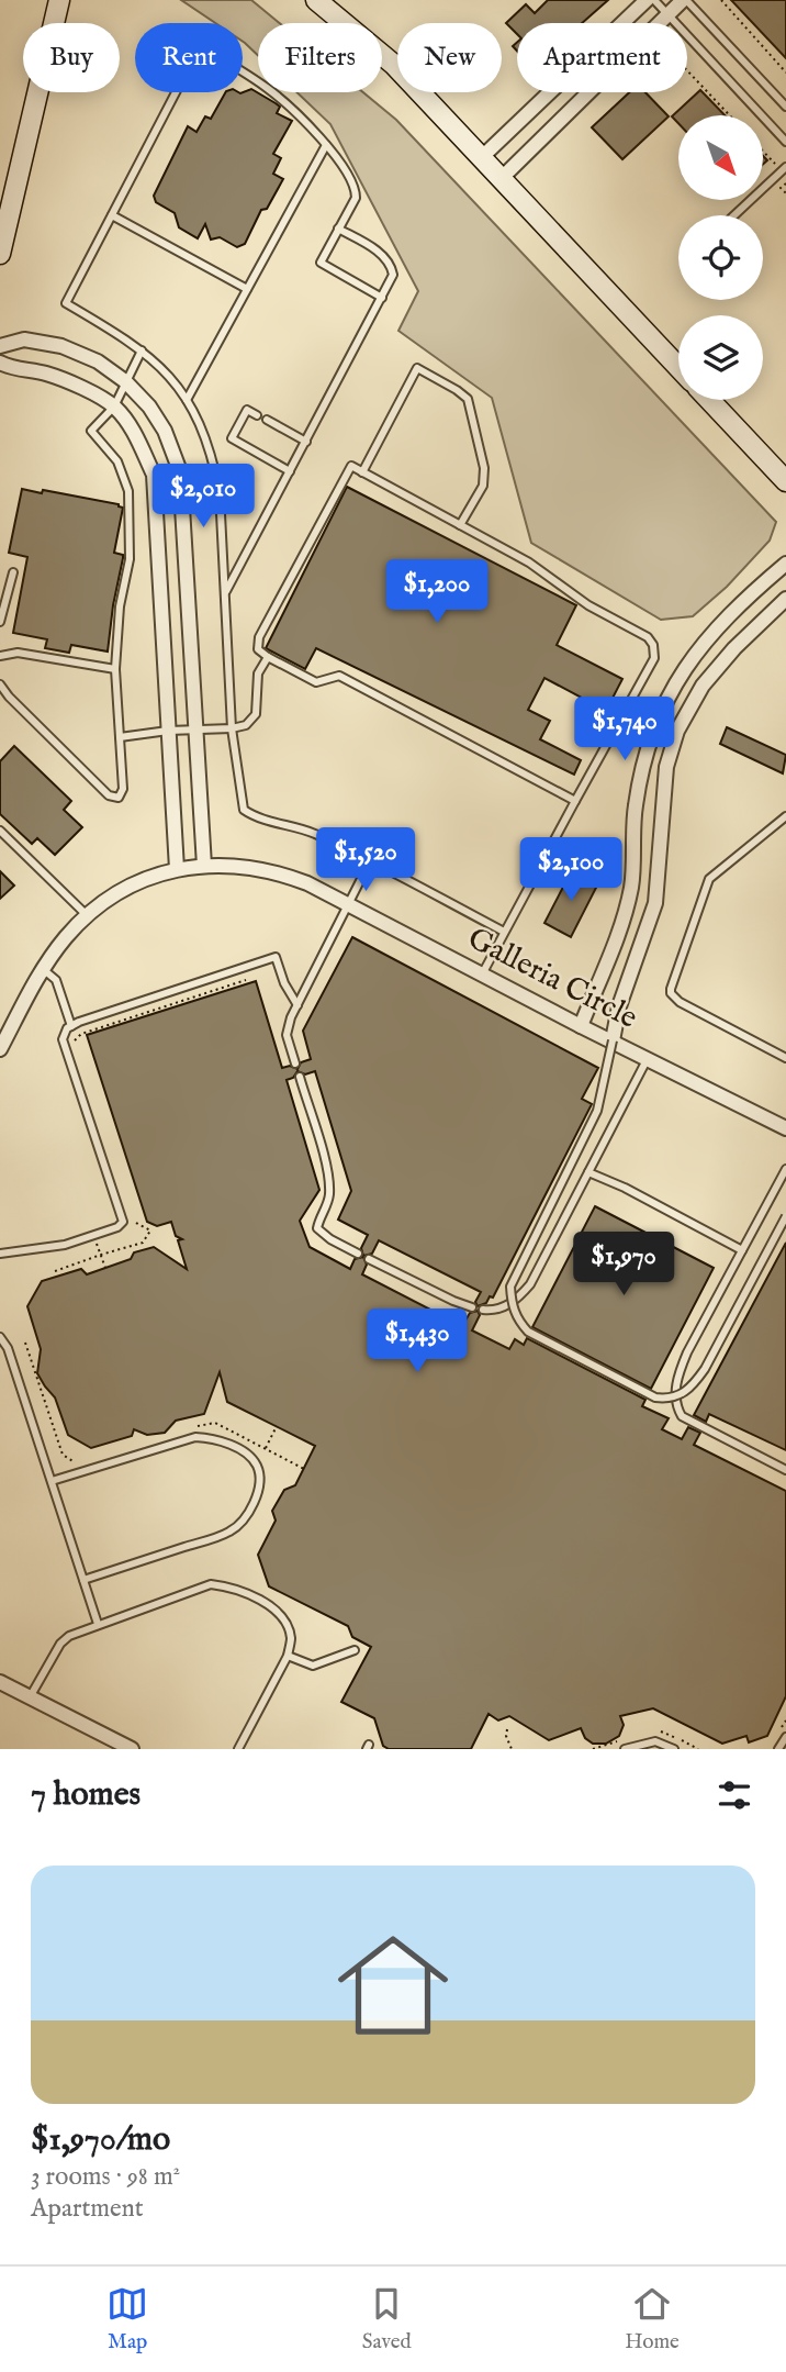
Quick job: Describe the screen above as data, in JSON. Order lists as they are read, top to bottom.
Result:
{
  "streets": {
    "street": ["Galleria Circle"]
  },
  "north": "bottom right",
  "page": {
    "chip": [
      "Buy",
      "Rent",
      "Filters",
      "New",
      "Apartment"
    ],
    "price": [
      "$2,010",
      "$1,200",
      "$1,740",
      "$1,520",
      "$2,100",
      "$1,970",
      "$1,430"
    ],
    "heading": "7 homes",
    "list": [
      {
        "name": "$1,970/mo",
        "note": "3 rooms · 98 m² · Apartment"
      }
    ],
    "tabs": ["Map", "Saved", "Home"]
  }
}
